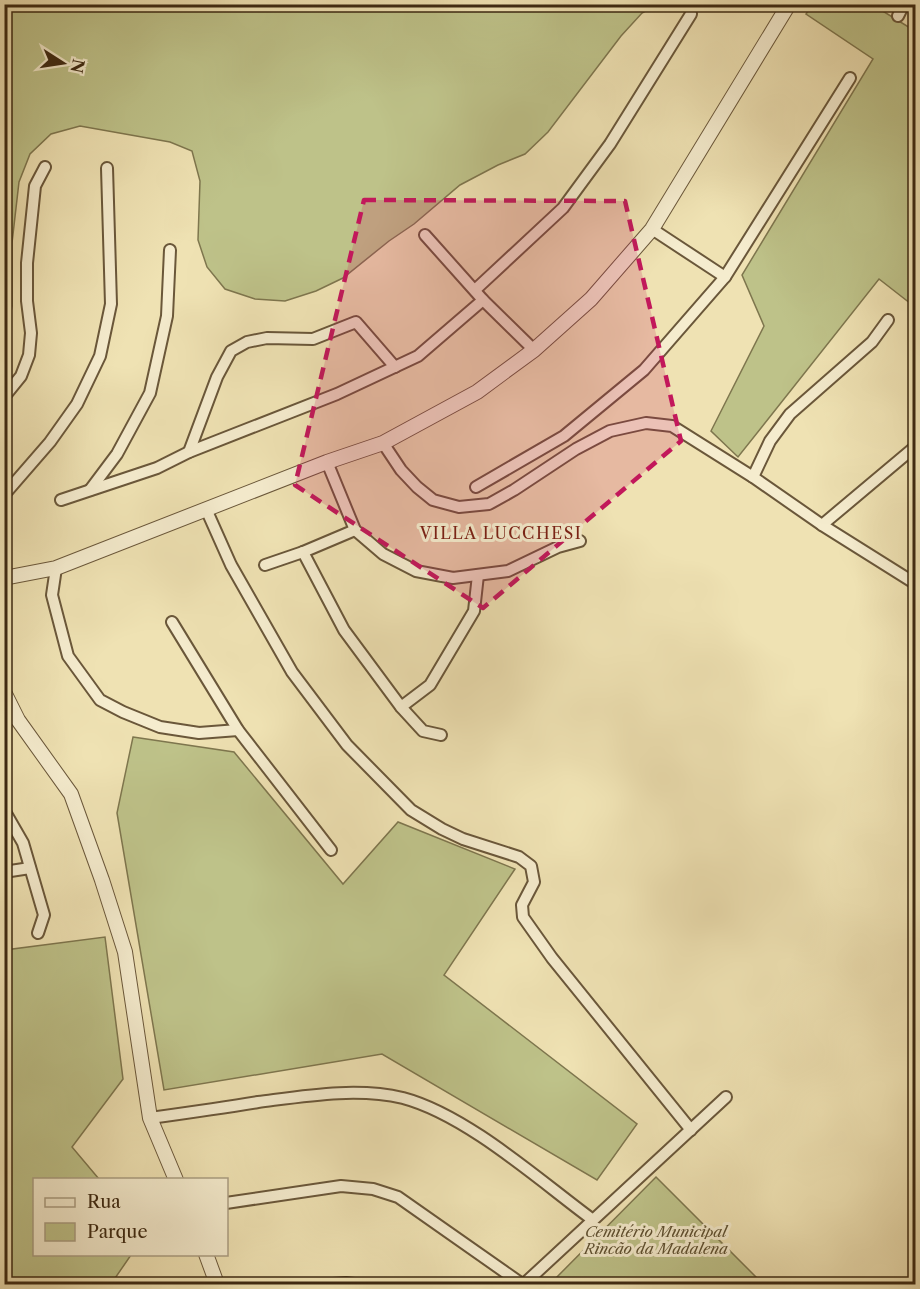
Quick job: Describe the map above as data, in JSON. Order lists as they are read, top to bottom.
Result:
{
  "districts": ["VILLA LUCCHESI"],
  "parks": ["Cemitério Municipal Rincão da Madalena"],
  "legend": ["Rua", "Parque"],
  "north": "right"
}
